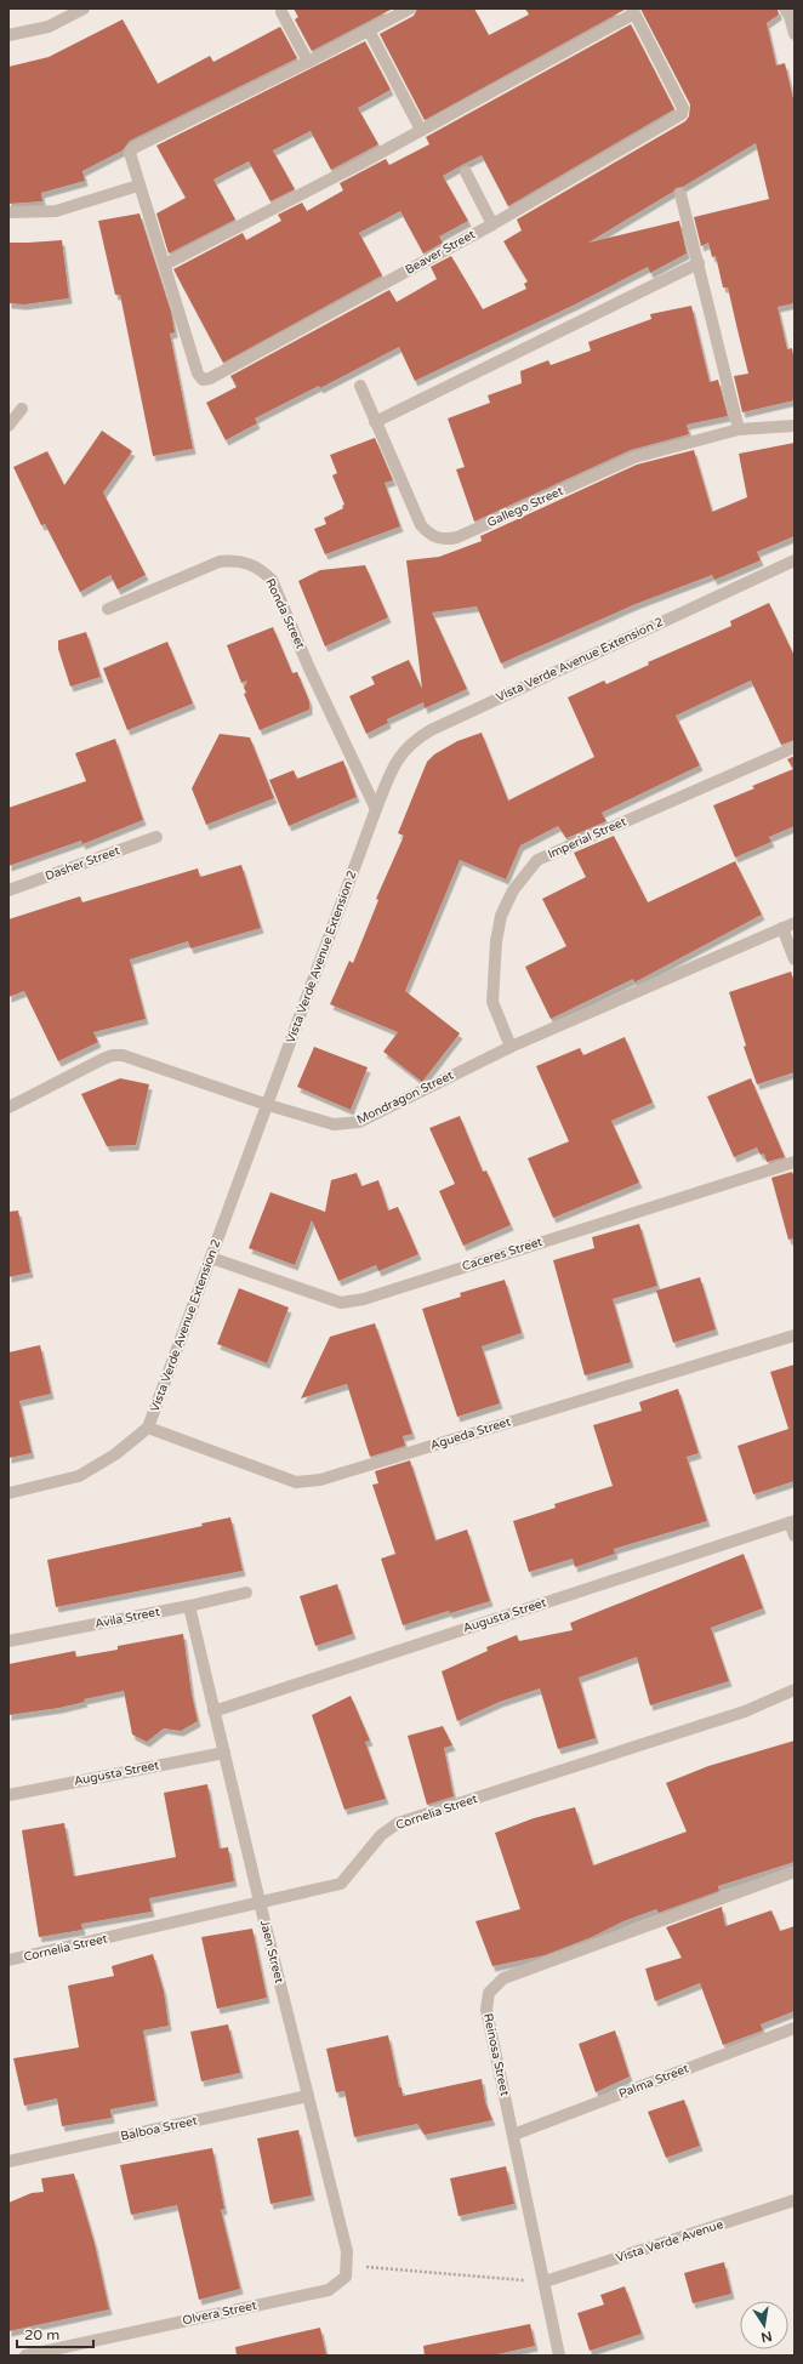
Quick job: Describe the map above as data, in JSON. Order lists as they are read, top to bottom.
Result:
{
  "streets": {
    "street": [
      "Beaver Street",
      "Gallego Street",
      "Ronda Street",
      "Vista Verde Avenue Extension 2",
      "Imperial Street",
      "Dasher Street",
      "Mondragon Street",
      "Caceres Street",
      "Agueda Street",
      "Augusta Street",
      "Avila Street",
      "Cornelia Street",
      "Jaen Street",
      "Reinosa Street",
      "Palma Street",
      "Balboa Street",
      "Vista Verde Avenue",
      "Olvera Street"
    ]
  },
  "crossings": [
    ["Ronda Street", "Vista Verde Avenue Extension 2"],
    ["Vista Verde Avenue Extension 2", "Mondragon Street"],
    ["Vista Verde Avenue Extension 2", "Caceres Street"],
    ["Vista Verde Avenue Extension 2", "Agueda Street"],
    ["Imperial Street", "Mondragon Street"],
    ["Augusta Street", "Jaen Street"],
    ["Avila Street", "Jaen Street"],
    ["Cornelia Street", "Jaen Street"],
    ["Jaen Street", "Balboa Street"],
    ["Jaen Street", "Olvera Street"],
    ["Reinosa Street", "Palma Street"],
    ["Reinosa Street", "Vista Verde Avenue"]
  ],
  "scale_bar": "20 m",
  "north": "bottom"
}
